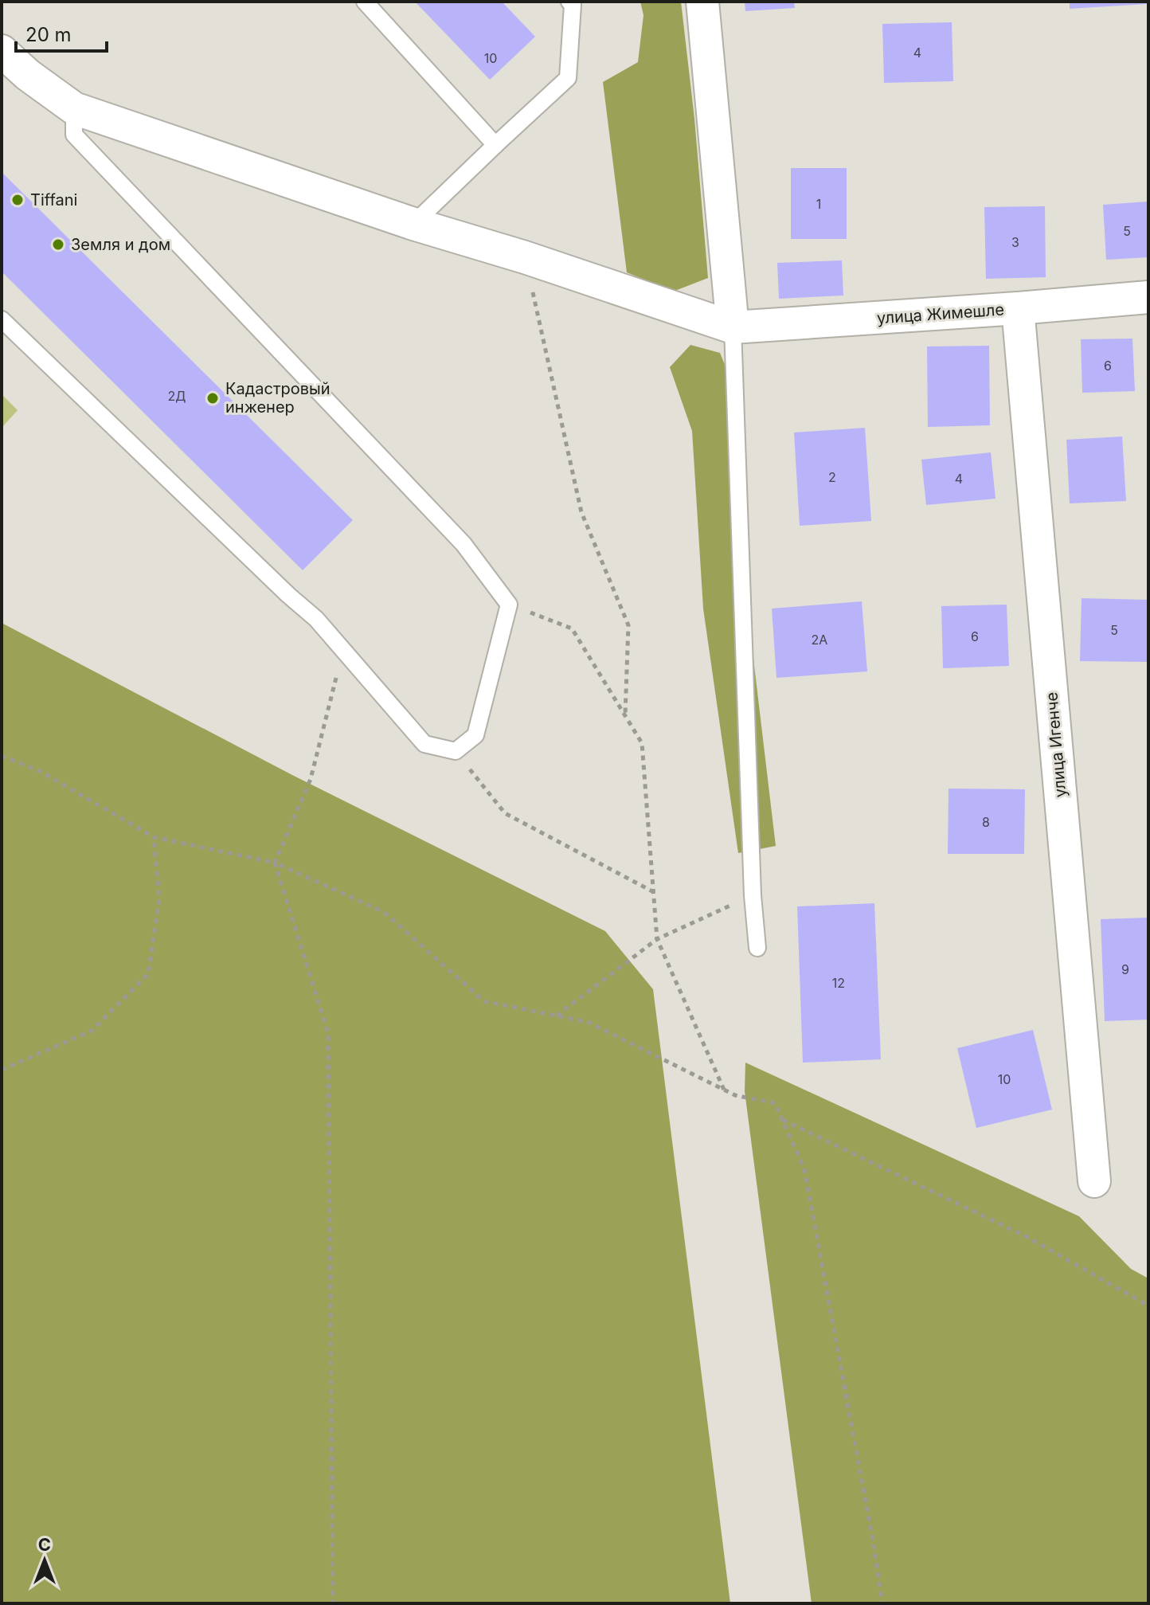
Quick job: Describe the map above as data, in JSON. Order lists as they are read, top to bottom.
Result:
{
  "streets": {
    "street": ["улица Жимешле", "улица Игенче"]
  },
  "crossings": [
    ["улица Жимешле", "улица Игенче"]
  ],
  "places": ["Tiffani", "Земля и дом", "Кадастровый инженер"],
  "house_numbers": [
    "4",
    "10",
    "1",
    "5",
    "3",
    "6",
    "2Д",
    "2",
    "4",
    "5",
    "6",
    "2А",
    "8",
    "9",
    "12",
    "10"
  ],
  "scale_bar": "20 m",
  "north": "top"
}
